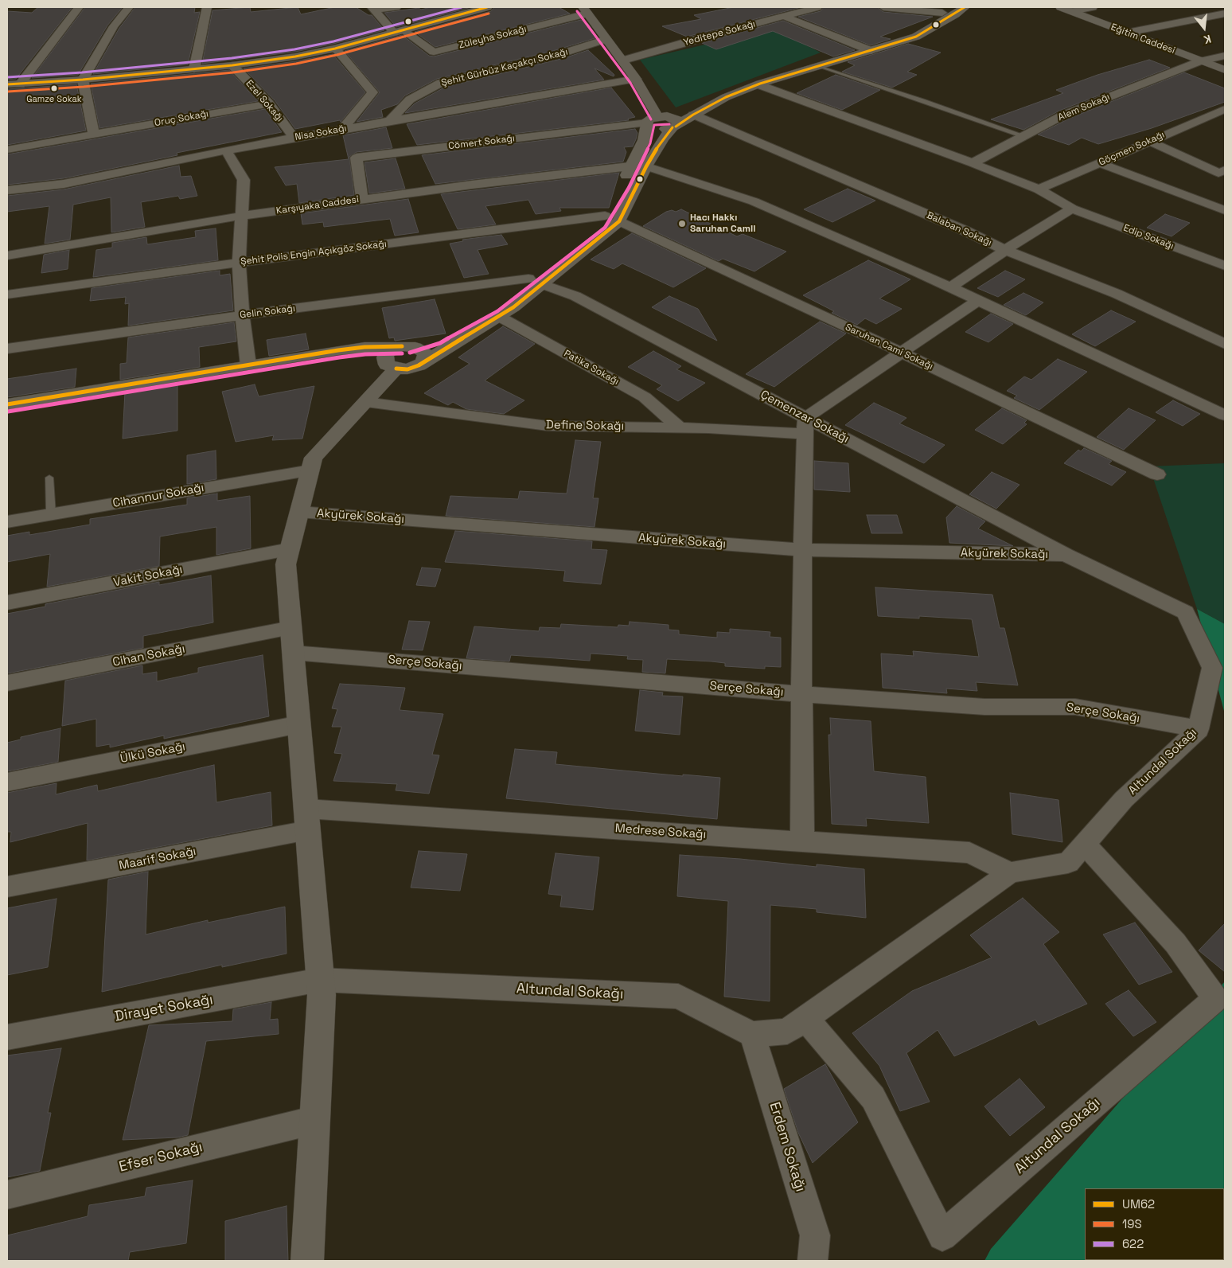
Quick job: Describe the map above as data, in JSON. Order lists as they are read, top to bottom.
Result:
{
  "streets": {
    "street": [
      "Yeditepe Sokağı",
      "Züleyha Sokağı",
      "Eğitim Caddesi",
      "Şehit Gürbüz Kaçakçı Sokağı",
      "Ezel Sokağı",
      "Alem Sokağı",
      "Oruç Sokağı",
      "Nisa Sokağı",
      "Cömert Sokağı",
      "Göçmen Sokağı",
      "Karşıyaka Caddesi",
      "Balaban Sokağı",
      "Edip Sokağı",
      "Şehit Polis Engin Açıkgöz Sokağı",
      "Gelin Sokağı",
      "Saruhan Cami Sokağı",
      "Patika Sokağı",
      "Çemenzar Sokağı",
      "Define Sokağı",
      "Cihannur Sokağı",
      "Akyürek Sokağı",
      "Vakit Sokağı",
      "Cihan Sokağı",
      "Serçe Sokağı",
      "Ülkü Sokağı",
      "Altundal Sokağı",
      "Medrese Sokağı",
      "Maarif Sokağı",
      "Dirayet Sokağı",
      "Erdem Sokağı",
      "Efser Sokağı"
    ]
  },
  "crossings": [
    ["Eğitim Caddesi", "Alem Sokağı"],
    ["Şehit Gürbüz Kaçakçı Sokağı", "Nisa Sokağı"],
    ["Ezel Sokağı", "Oruç Sokağı"],
    ["Ezel Sokağı", "Nisa Sokağı"],
    ["Alem Sokağı", "Edip Sokağı"],
    ["Cömert Sokağı", "Karşıyaka Caddesi"],
    ["Göçmen Sokağı", "Edip Sokağı"],
    ["Şehit Polis Engin Açıkgöz Sokağı", "Saruhan Cami Sokağı"],
    ["Gelin Sokağı", "Çemenzar Sokağı"],
    ["Patika Sokağı", "Define Sokağı"],
    ["Çemenzar Sokağı", "Define Sokağı"],
    ["Çemenzar Sokağı", "Akyürek Sokağı"],
    ["Çemenzar Sokağı", "Altundal Sokağı"],
    ["Akyürek Sokağı", "Altundal Sokağı"],
    ["Serçe Sokağı", "Altundal Sokağı"],
    ["Altundal Sokağı", "Medrese Sokağı"],
    ["Altundal Sokağı", "Dirayet Sokağı"],
    ["Altundal Sokağı", "Erdem Sokağı"],
    ["Medrese Sokağı", "Maarif Sokağı"]
  ],
  "places": ["Gamze Sokak", "Hacı Hakkı Saruhan Camii"],
  "lines": ["transit line UM62", "transit line 622", "transit line 19S"],
  "legend": ["UM62", "19S", "622"],
  "north": "bottom"
}
